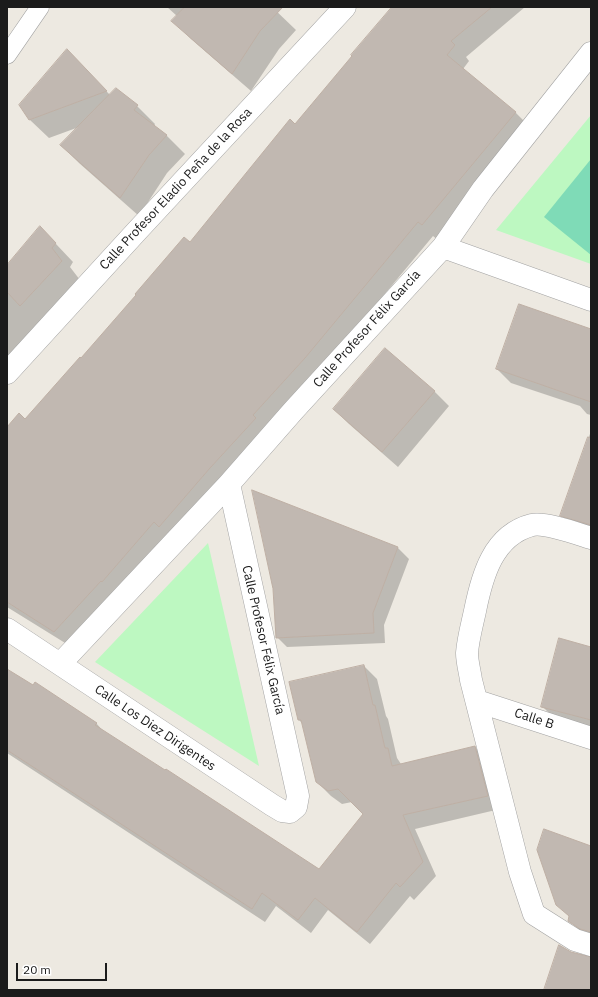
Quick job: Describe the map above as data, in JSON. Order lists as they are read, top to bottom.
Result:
{
  "streets": {
    "street": [
      "Calle Profesor Eladio Peña de la Rosa",
      "Calle Profesor Félix García",
      "Calle B",
      "Calle Los Diez Dirigentes"
    ]
  },
  "crossings": [
    ["Calle Profesor Félix García", "Calle Los Diez Dirigentes"]
  ],
  "scale_bar": "20 m"
}
